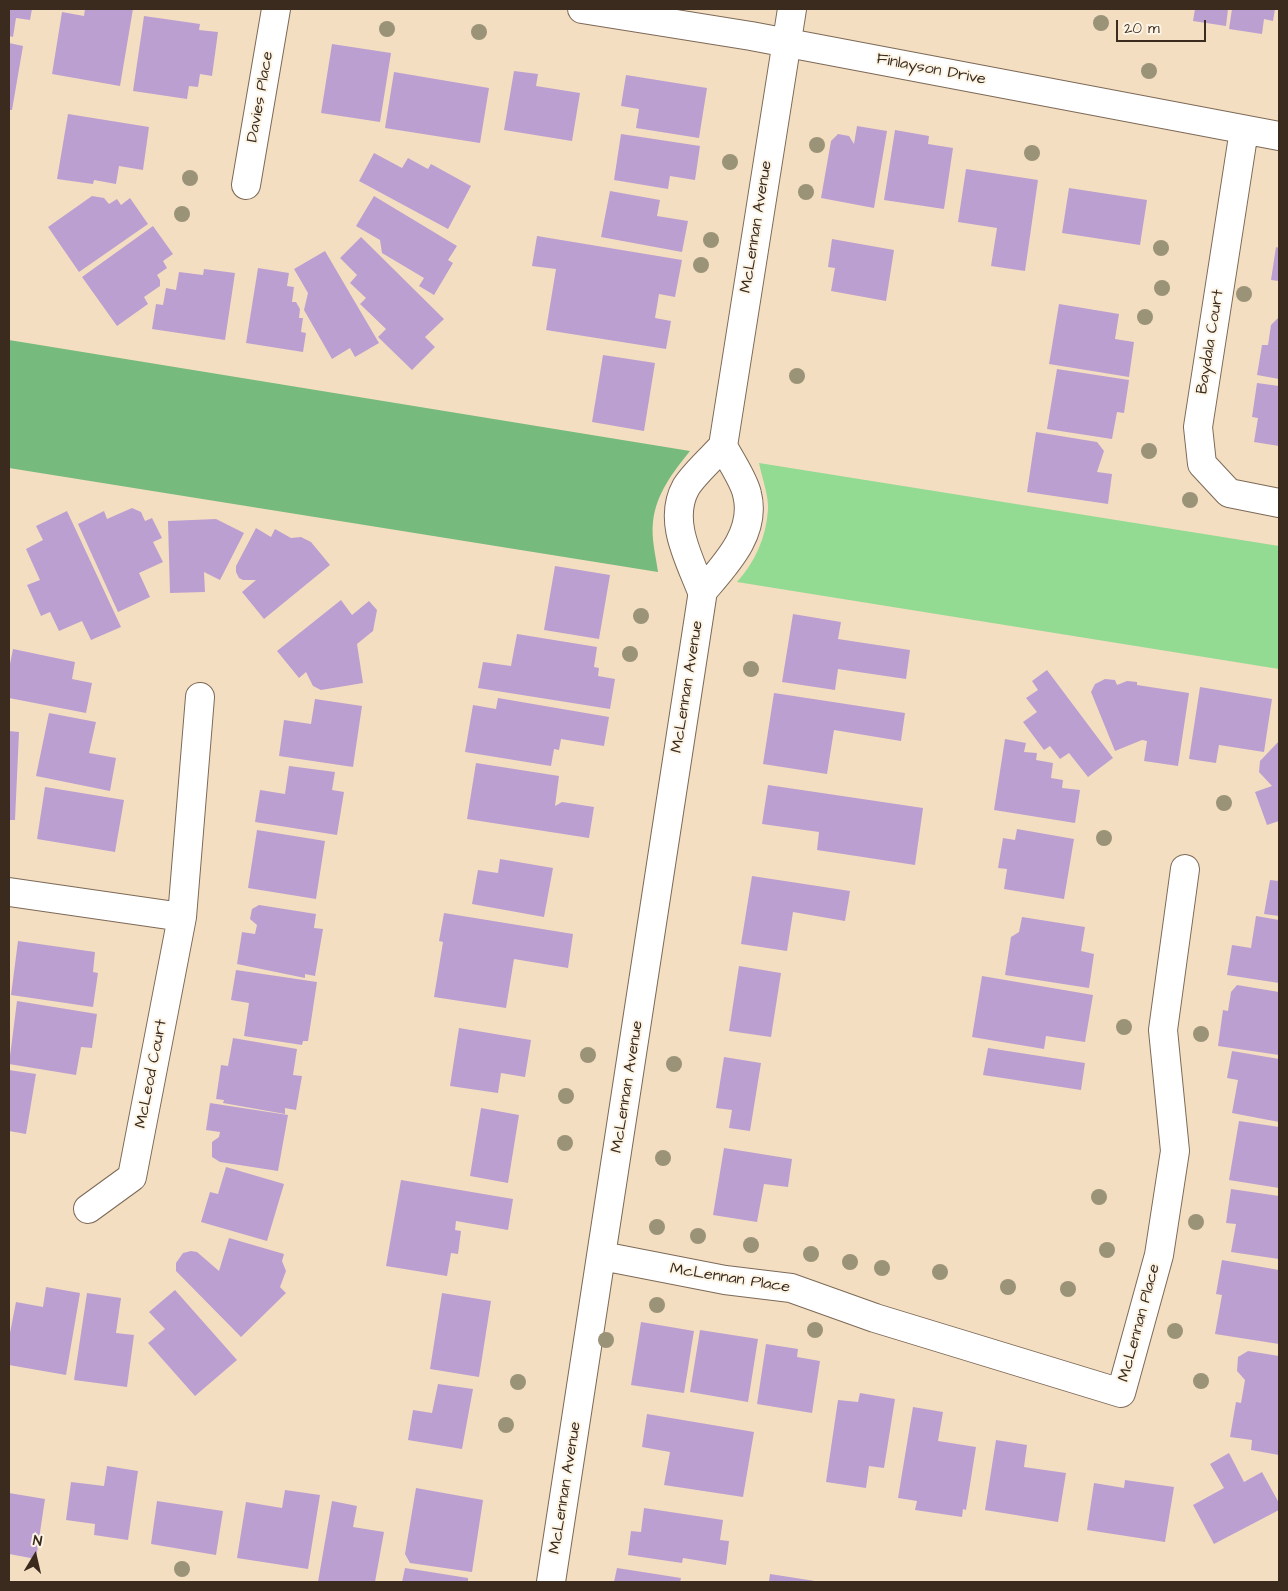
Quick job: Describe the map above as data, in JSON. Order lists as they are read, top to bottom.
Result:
{
  "streets": {
    "street": [
      "Finlayson Drive",
      "Davies Place",
      "McLennan Avenue",
      "Baydala Court",
      "McLeod Court",
      "McLennan Place"
    ]
  },
  "crossings": [
    ["Finlayson Drive", "McLennan Avenue"],
    ["Finlayson Drive", "Baydala Court"],
    ["McLennan Avenue", "McLennan Place"]
  ],
  "scale_bar": "20 m",
  "north": "top"
}
